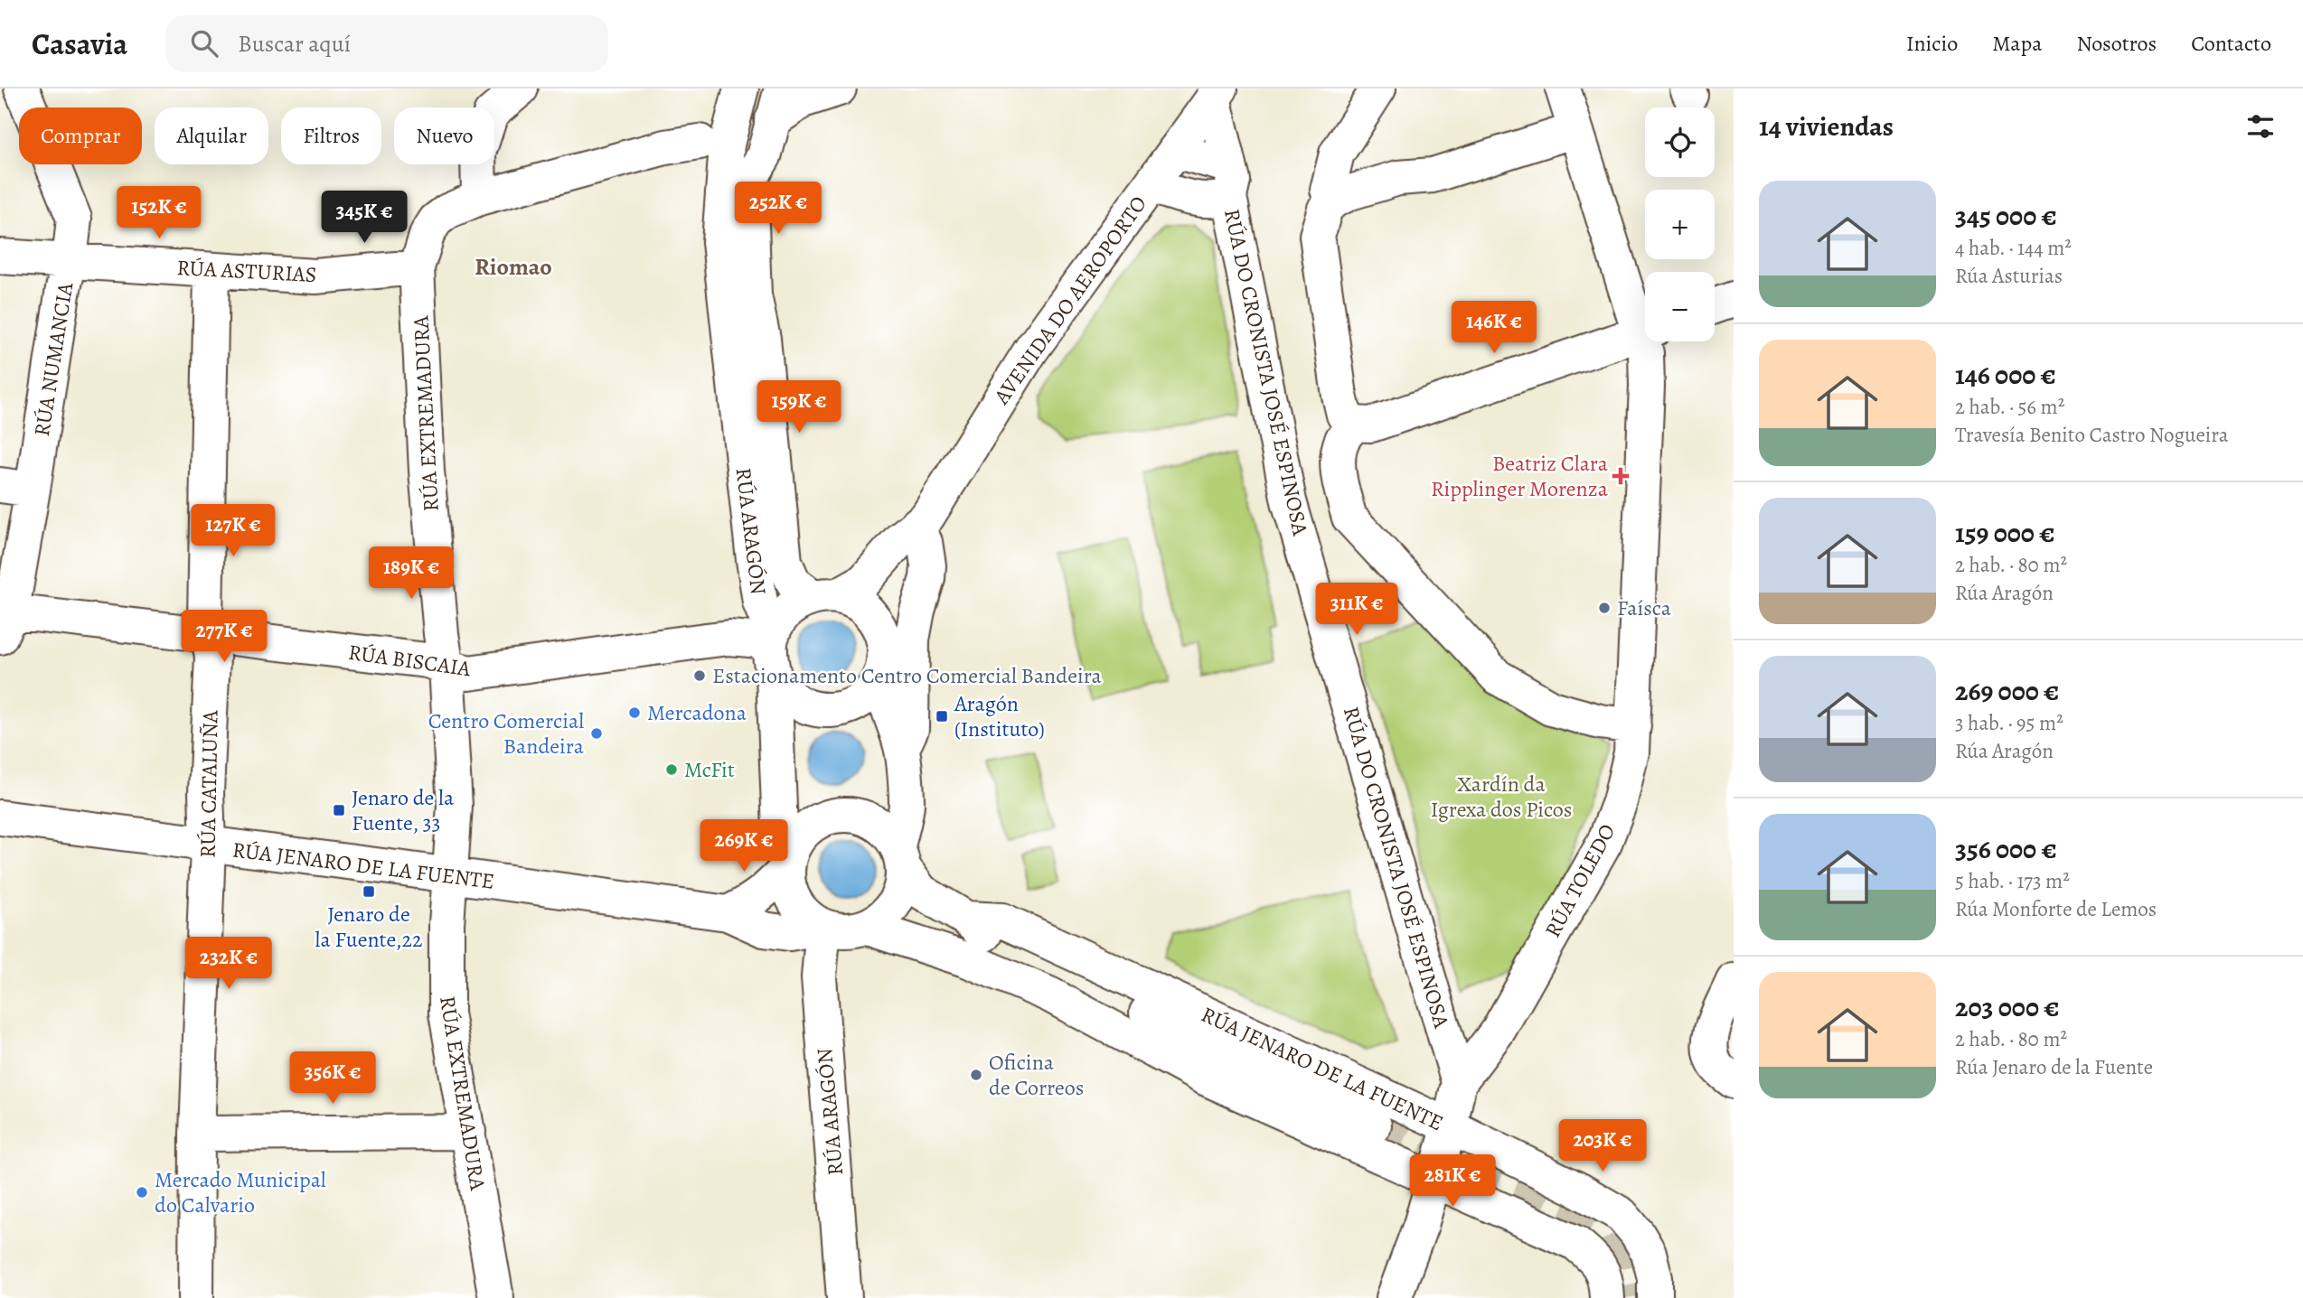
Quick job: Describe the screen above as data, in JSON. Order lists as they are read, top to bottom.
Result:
{
  "streets": {
    "street": [
      "RÚA ASTURIAS",
      "AVENIDA DO AEROPORTO",
      "RÚA NUMANCIA",
      "RÚA DO CRONISTA JOSÉ ESPINOSA",
      "RÚA EXTREMADURA",
      "RÚA ARAGÓN",
      "RÚA BISCAIA",
      "RÚA CATALUÑA",
      "RÚA JENARO DE LA FUENTE",
      "RÚA TOLEDO"
    ]
  },
  "crossings": [
    ["RÚA ASTURIAS", "RÚA NUMANCIA"],
    ["RÚA ASTURIAS", "RÚA EXTREMADURA"],
    ["RÚA ASTURIAS", "RÚA CATALUÑA"],
    ["AVENIDA DO AEROPORTO", "RÚA DO CRONISTA JOSÉ ESPINOSA"],
    ["AVENIDA DO AEROPORTO", "RÚA ARAGÓN"],
    ["AVENIDA DO AEROPORTO", "RÚA BISCAIA"],
    ["RÚA NUMANCIA", "RÚA BISCAIA"],
    ["RÚA DO CRONISTA JOSÉ ESPINOSA", "RÚA TOLEDO"],
    ["RÚA EXTREMADURA", "RÚA ARAGÓN"],
    ["RÚA EXTREMADURA", "RÚA BISCAIA"],
    ["RÚA EXTREMADURA", "RÚA JENARO DE LA FUENTE"],
    ["RÚA ARAGÓN", "RÚA BISCAIA"],
    ["RÚA ARAGÓN", "RÚA JENARO DE LA FUENTE"],
    ["RÚA BISCAIA", "RÚA CATALUÑA"],
    ["RÚA CATALUÑA", "RÚA JENARO DE LA FUENTE"],
    ["RÚA JENARO DE LA FUENTE", "RÚA TOLEDO"]
  ],
  "districts": ["Riomao"],
  "parks": ["Xardín da Igrexa dos Picos"],
  "places": {
    "health": ["Beatriz Clara Ripplinger Morenza"],
    "other": [
      "Faísca",
      "Estacionamento Centro Comercial Bandeira",
      "Mercadona",
      "Centro Comercial Bandeira",
      "McFit",
      "Oficina de Correos",
      "Mercado Municipal do Calvario"
    ],
    "transit": ["Aragón (Instituto)", "Jenaro de la Fuente, 33", "Jenaro de la Fuente,22"]
  },
  "page": {
    "header": "Casavia",
    "search": "Buscar aquí",
    "nav": [
      "Inicio",
      "Mapa",
      "Nosotros",
      "Contacto"
    ],
    "heading": "14 viviendas",
    "map_buttons": ["+", "−"],
    "chip": [
      "Comprar",
      "Alquilar",
      "Filtros",
      "Nuevo"
    ],
    "list": [
      {
        "name": "345 000 €",
        "note": "4 hab. · 144 m² · Rúa Asturias"
      },
      {
        "name": "146 000 €",
        "note": "2 hab. · 56 m² · Travesía Benito Castro Nogueira"
      },
      {
        "name": "159 000 €",
        "note": "2 hab. · 80 m² · Rúa Aragón"
      },
      {
        "name": "269 000 €",
        "note": "3 hab. · 95 m² · Rúa Aragón"
      },
      {
        "name": "356 000 €",
        "note": "5 hab. · 173 m² · Rúa Monforte de Lemos"
      },
      {
        "name": "203 000 €",
        "note": "2 hab. · 80 m² · Rúa Jenaro de la Fuente"
      }
    ],
    "price": [
      "252K €",
      "152K €",
      "345K €",
      "146K €",
      "159K €",
      "127K €",
      "189K €",
      "311K €",
      "277K €",
      "269K €",
      "232K €",
      "356K €",
      "203K €",
      "281K €"
    ]
  }
}
